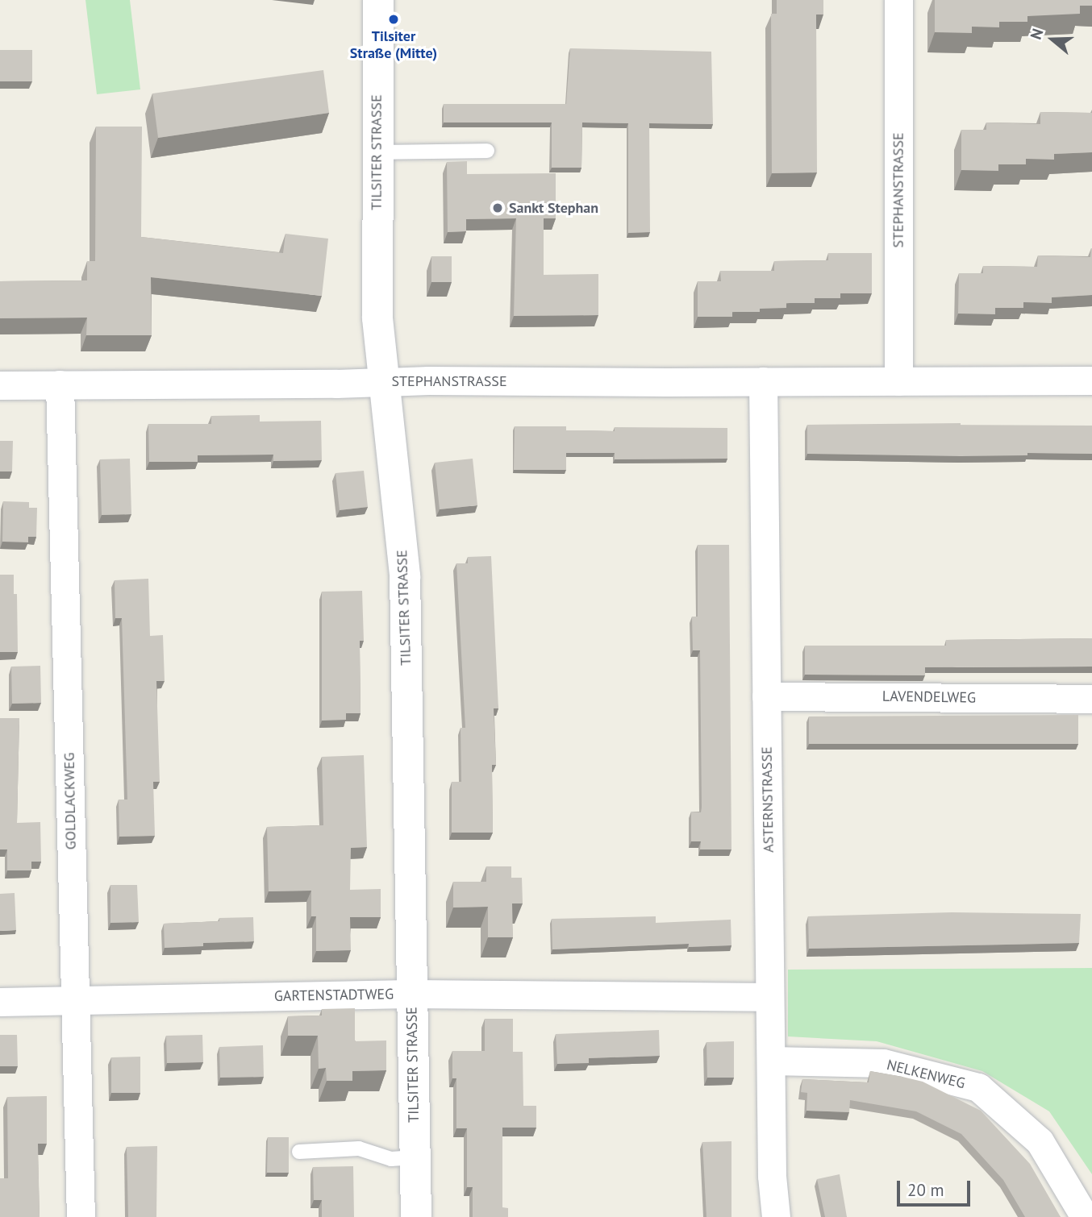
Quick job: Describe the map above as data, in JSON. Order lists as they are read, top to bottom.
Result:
{
  "streets": {
    "street": [
      "TILSITER STRASSE",
      "STEPHANSTRASSE",
      "LAVENDELWEG",
      "ASTERNSTRASSE",
      "GOLDLACKWEG",
      "GARTENSTADTWEG",
      "NELKENWEG"
    ]
  },
  "crossings": [
    ["TILSITER STRASSE", "STEPHANSTRASSE"],
    ["TILSITER STRASSE", "GARTENSTADTWEG"],
    ["STEPHANSTRASSE", "ASTERNSTRASSE"],
    ["STEPHANSTRASSE", "GOLDLACKWEG"],
    ["LAVENDELWEG", "ASTERNSTRASSE"],
    ["ASTERNSTRASSE", "GARTENSTADTWEG"],
    ["ASTERNSTRASSE", "NELKENWEG"],
    ["GOLDLACKWEG", "GARTENSTADTWEG"]
  ],
  "places": ["Tilsiter Straße (Mitte)", "Sankt Stephan"],
  "scale_bar": "20 m",
  "north": "left"
}
